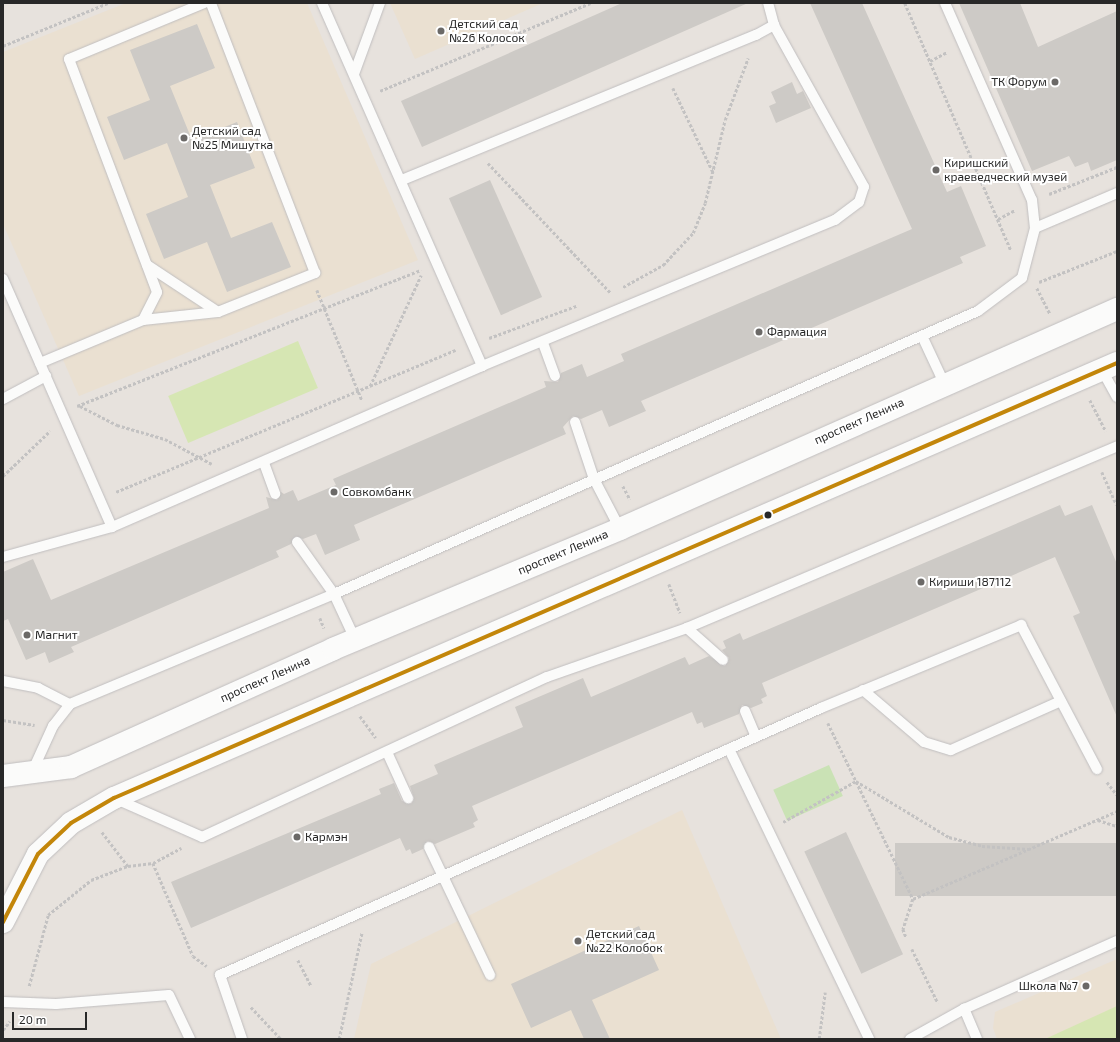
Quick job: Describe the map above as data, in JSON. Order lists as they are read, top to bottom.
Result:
{
  "streets": {
    "street": ["проспект Ленина"]
  },
  "places": [
    "Детский сад №26 Колосок",
    "ТК Форум",
    "Детский сад №25 Мишутка",
    "Киришский краеведческий музей",
    "Фармация",
    "Совкомбанк",
    "Кириши 187112",
    "Магнит",
    "Кармэн",
    "Детский сад №22 Колобок",
    "Школа №7"
  ],
  "scale_bar": "20 m"
}
